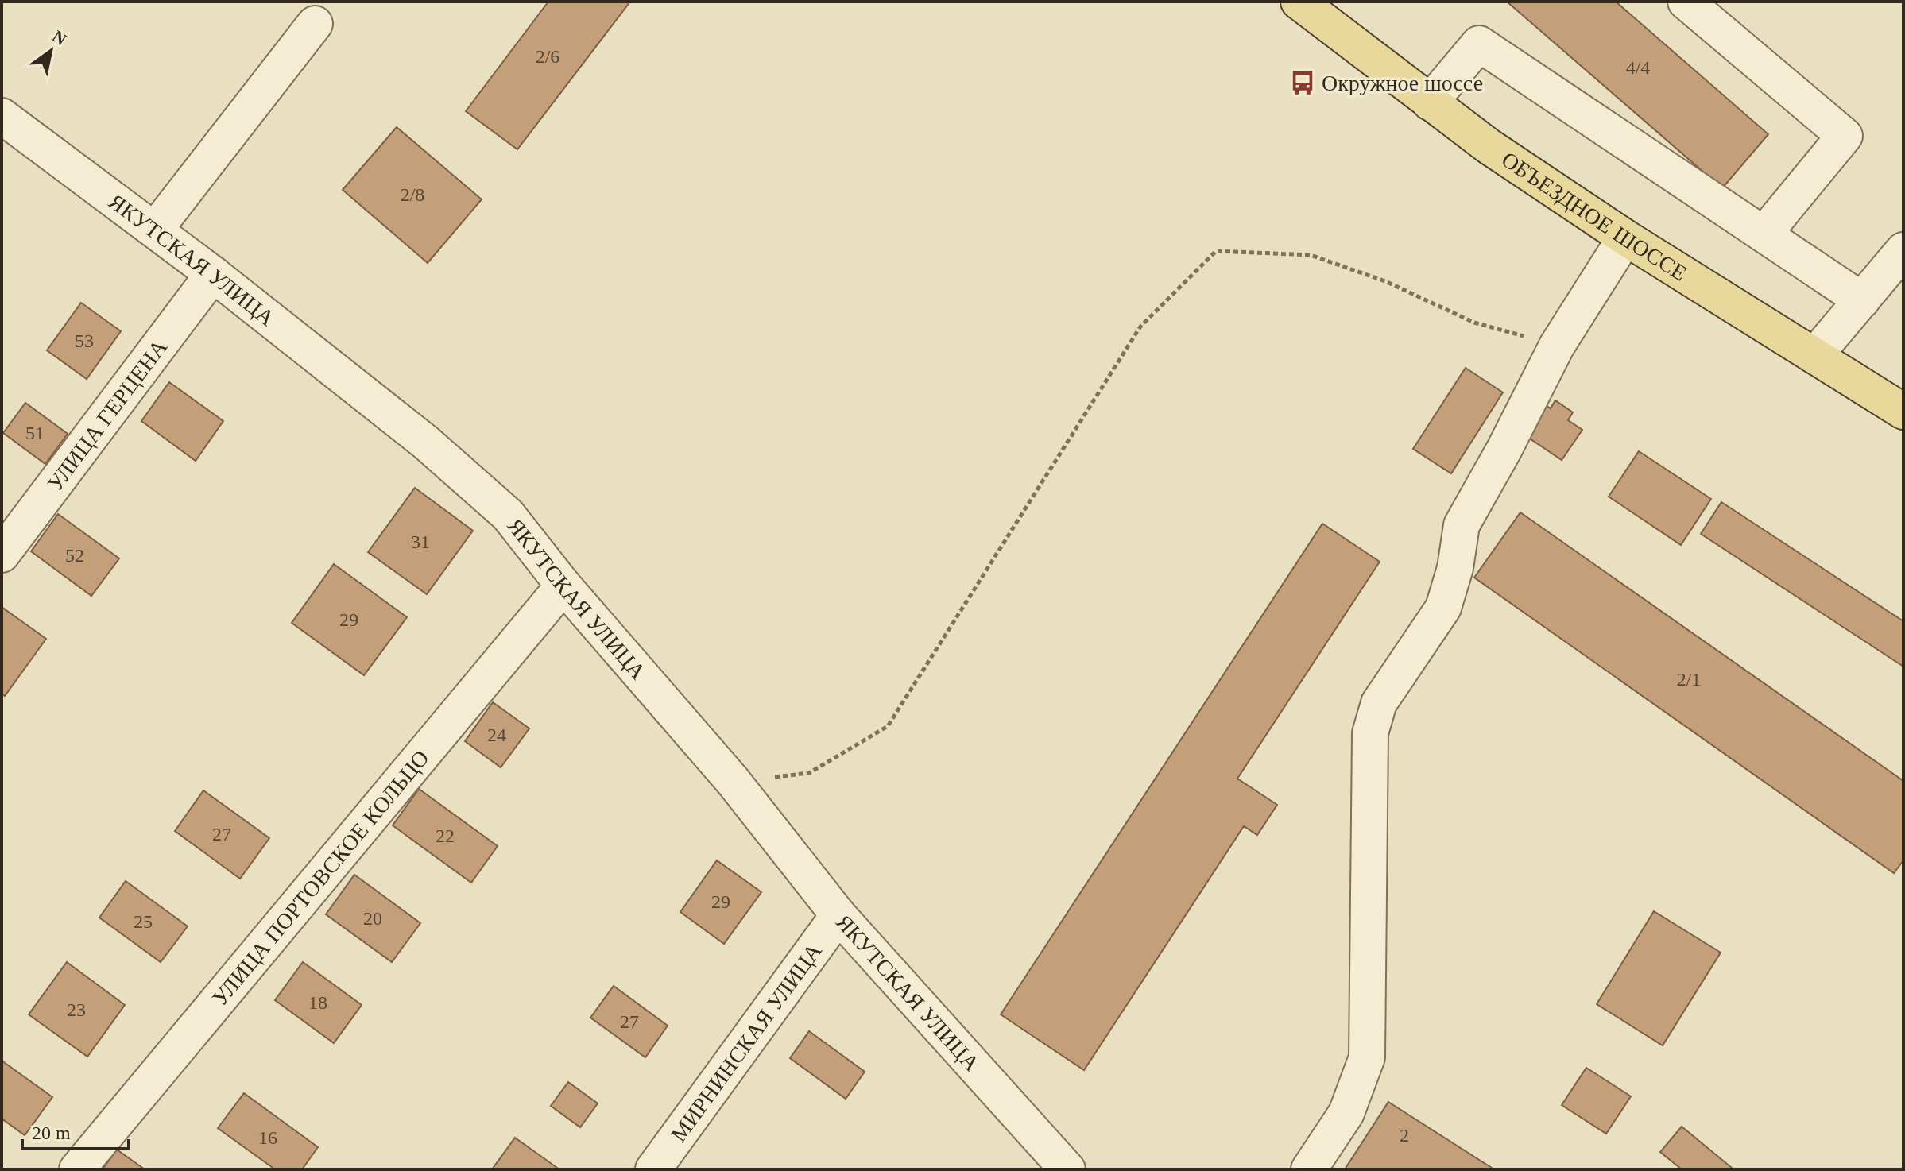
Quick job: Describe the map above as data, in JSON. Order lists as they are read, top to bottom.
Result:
{
  "streets": {
    "main road": ["ОБЪЕЗДНОЕ ШОССЕ"],
    "street": [
      "ЯКУТСКАЯ УЛИЦА",
      "УЛИЦА ГЕРЦЕНА",
      "УЛИЦА ПОРТОВСКОЕ КОЛЬЦО",
      "МИРНИНСКАЯ УЛИЦА"
    ]
  },
  "crossings": [
    ["ЯКУТСКАЯ УЛИЦА", "УЛИЦА ГЕРЦЕНА"],
    ["ЯКУТСКАЯ УЛИЦА", "УЛИЦА ПОРТОВСКОЕ КОЛЬЦО"],
    ["ЯКУТСКАЯ УЛИЦА", "МИРНИНСКАЯ УЛИЦА"]
  ],
  "places": {
    "bus stop": ["Окружное шоссе"]
  },
  "house_numbers": [
    "2/6",
    "4/4",
    "2/8",
    "53",
    "51",
    "31",
    "52",
    "29",
    "2/1",
    "24",
    "27",
    "22",
    "29",
    "20",
    "25",
    "18",
    "23",
    "27",
    "2",
    "16"
  ],
  "scale_bar": "20 m",
  "north": "top right"
}
